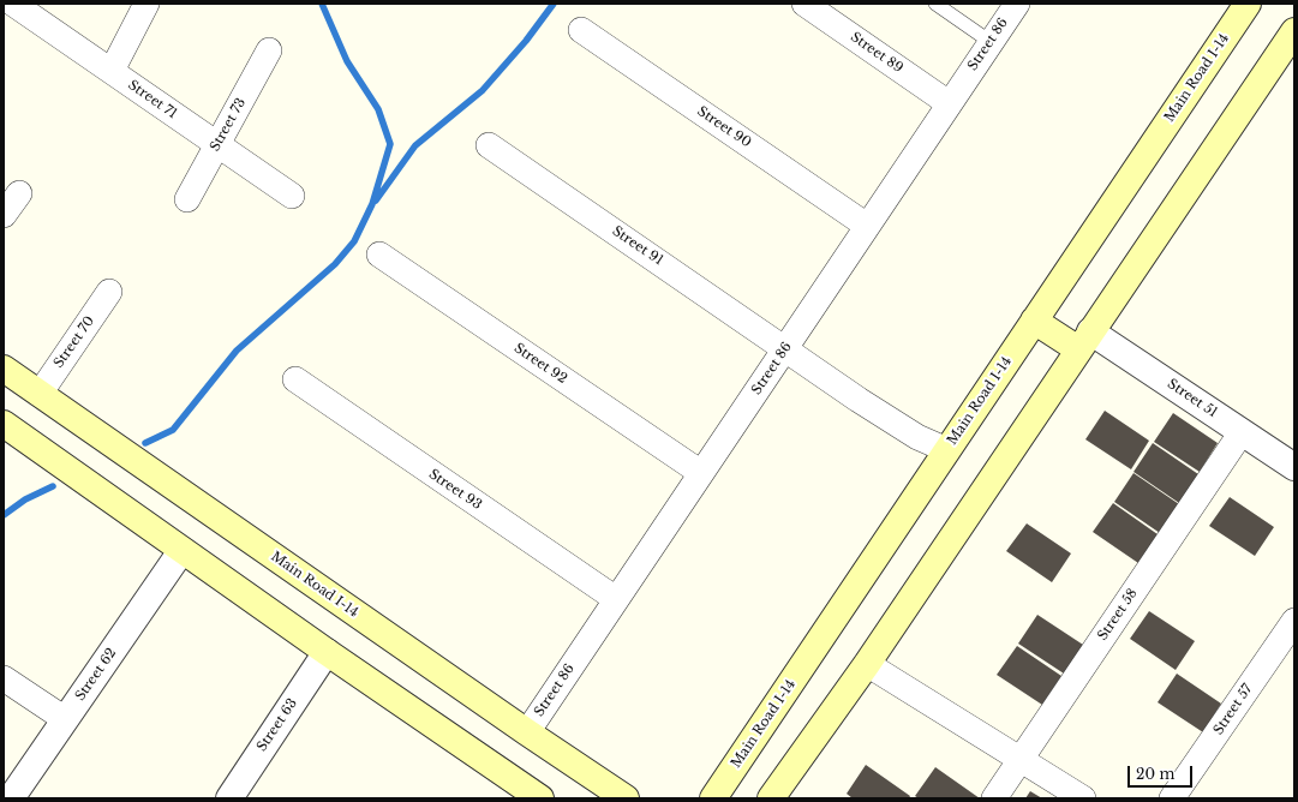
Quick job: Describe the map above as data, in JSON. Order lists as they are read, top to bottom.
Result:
{
  "streets": {
    "main road": ["Main Road I-14"],
    "street": [
      "Street 86",
      "Street 89",
      "Street 71",
      "Street 73",
      "Street 90",
      "Street 91",
      "Street 70",
      "Street 92",
      "Street 51",
      "Street 93",
      "Street 58",
      "Street 62",
      "Street 57",
      "Street 63"
    ]
  },
  "crossings": [
    ["Street 86", "Street 89"],
    ["Street 86", "Main Road I-14"],
    ["Street 86", "Street 90"],
    ["Street 86", "Street 91"],
    ["Street 86", "Street 92"],
    ["Street 86", "Street 93"],
    ["Main Road I-14", "Street 91"],
    ["Main Road I-14", "Street 70"],
    ["Street 71", "Street 73"],
    ["Street 51", "Street 58"]
  ],
  "scale_bar": "20 m"
}
